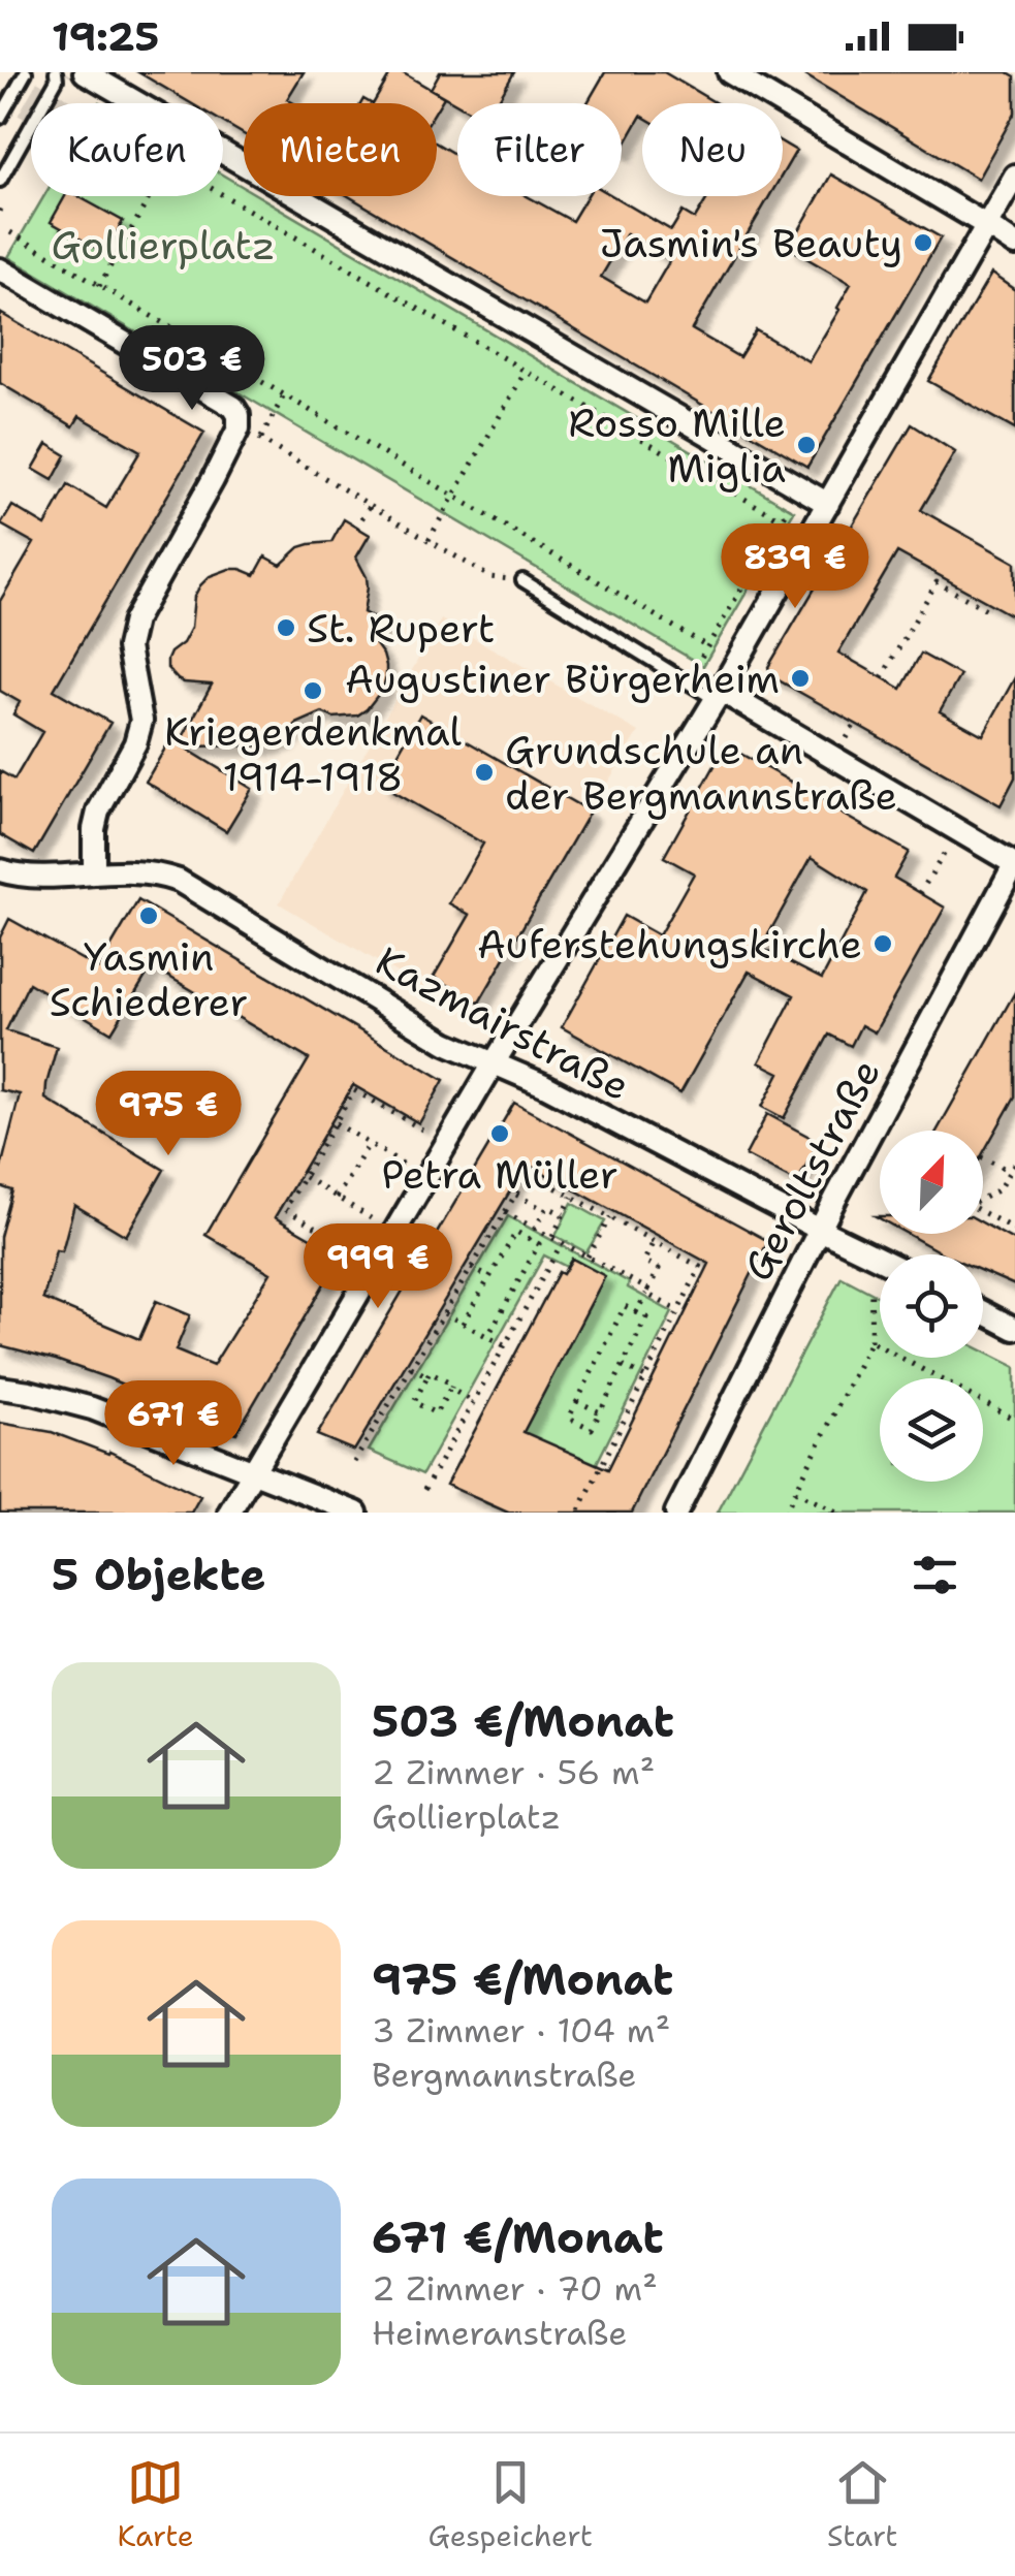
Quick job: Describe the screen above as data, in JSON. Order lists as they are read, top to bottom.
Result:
{
  "streets": {
    "street": ["Kazmairstraße", "Geroltstraße"]
  },
  "crossings": [
    ["Kazmairstraße", "Geroltstraße"]
  ],
  "parks": ["Gollierplatz"],
  "places": [
    "Jasmin's Beauty",
    "Rosso Mille Miglia",
    "St. Rupert",
    "Augustiner Bürgerheim",
    "Kriegerdenkmal 1914-1918",
    "Grundschule an der Bergmannstraße",
    "Yasmin Schiederer",
    "Auferstehungskirche",
    "Petra Müller"
  ],
  "north": "top right",
  "page": {
    "status": "19:25",
    "chip": [
      "Kaufen",
      "Mieten",
      "Filter",
      "Neu"
    ],
    "price": [
      "503 €",
      "839 €",
      "975 €",
      "999 €",
      "671 €"
    ],
    "heading": "5 Objekte",
    "list": [
      {
        "name": "503 €/Monat",
        "note": "2 Zimmer · 56 m² · Gollierplatz"
      },
      {
        "name": "975 €/Monat",
        "note": "3 Zimmer · 104 m² · Bergmannstraße"
      },
      {
        "name": "671 €/Monat",
        "note": "2 Zimmer · 70 m² · Heimeranstraße"
      }
    ],
    "tabs": ["Karte", "Gespeichert", "Start"]
  }
}
